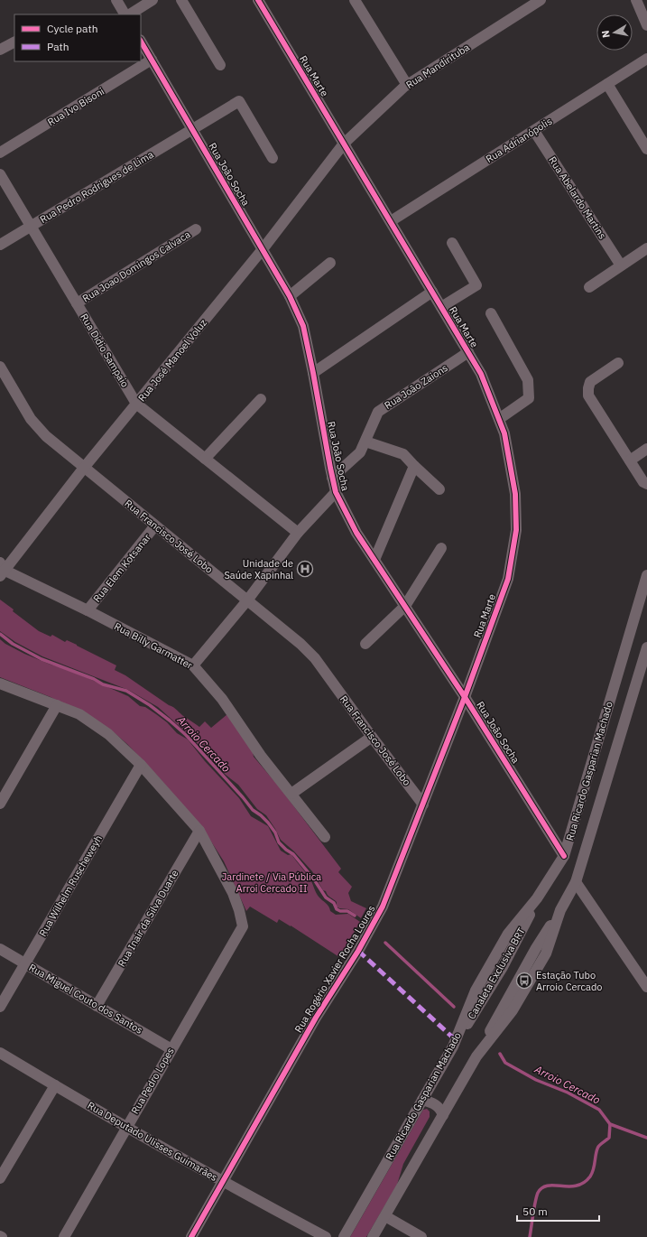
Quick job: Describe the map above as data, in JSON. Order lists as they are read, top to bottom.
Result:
{
  "streets": {
    "street": [
      "Rua Mandirituba",
      "Rua Marte",
      "Rua Ivo Bisoni",
      "Rua Adrianópolis",
      "Rua João Socha",
      "Rua Pedro Rodrigues de Lima",
      "Rua Abelardo Martins",
      "Rua Joao Domingos Calvaca",
      "Rua Didio Sampaio",
      "Rua José Manoel Voluz",
      "Rua João Zaions",
      "Rua Francisco José Lobo",
      "Rua Elem Kotsanar",
      "Rua Billy Garmatter",
      "Rua Ricardo Gasparian Machado",
      "Rua Wilhelm Ruscheweyh",
      "Rua Inair da Silva Duarte",
      "Rua Rogério Xavier Rocha Loures",
      "Rua Miguel Couto dos Santos",
      "Rua Pedro Lopes",
      "Rua Deputado Ulisses Guimarães"
    ]
  },
  "crossings": [
    ["Rua Mandirituba", "Rua Marte"],
    ["Rua Mandirituba", "Rua José Manoel Voluz"],
    ["Rua Marte", "Rua Adrianópolis"],
    ["Rua Marte", "Rua João Socha"],
    ["Rua Marte", "Rua José Manoel Voluz"],
    ["Rua Marte", "Rua João Zaions"],
    ["Rua Marte", "Rua Rogério Xavier Rocha Loures"],
    ["Rua Ivo Bisoni", "Rua João Socha"],
    ["Rua Adrianópolis", "Rua Abelardo Martins"],
    ["Rua João Socha", "Rua Pedro Rodrigues de Lima"],
    ["Rua João Socha", "Rua José Manoel Voluz"],
    ["Rua João Socha", "Rua João Zaions"],
    ["Rua João Socha", "Rua Ricardo Gasparian Machado"],
    ["Rua João Socha", "Rua Rogério Xavier Rocha Loures"],
    ["Rua Pedro Rodrigues de Lima", "Rua Didio Sampaio"],
    ["Rua Joao Domingos Calvaca", "Rua Didio Sampaio"],
    ["Rua Didio Sampaio", "Rua José Manoel Voluz"],
    ["Rua José Manoel Voluz", "Rua Francisco José Lobo"],
    ["Rua José Manoel Voluz", "Rua Billy Garmatter"],
    ["Rua Francisco José Lobo", "Rua Elem Kotsanar"],
    ["Rua Francisco José Lobo", "Rua Rogério Xavier Rocha Loures"],
    ["Rua Elem Kotsanar", "Rua Billy Garmatter"],
    ["Rua Wilhelm Ruscheweyh", "Rua Miguel Couto dos Santos"],
    ["Rua Inair da Silva Duarte", "Rua Miguel Couto dos Santos"],
    ["Rua Inair da Silva Duarte", "Rua Pedro Lopes"],
    ["Rua Rogério Xavier Rocha Loures", "Rua Deputado Ulisses Guimarães"],
    ["Rua Miguel Couto dos Santos", "Rua Pedro Lopes"],
    ["Rua Pedro Lopes", "Rua Deputado Ulisses Guimarães"]
  ],
  "water": ["Arroio Cercado"],
  "parks": ["Jardinete / Via Pública Arroi Cercado II"],
  "places": {
    "hospital": ["Unidade de Saúde Xapinhal"],
    "bus stop": ["Estação Tubo Arroio Cercado"]
  },
  "legend": ["Cycle path", "Path"],
  "scale_bar": "50 m",
  "north": "left"
}
